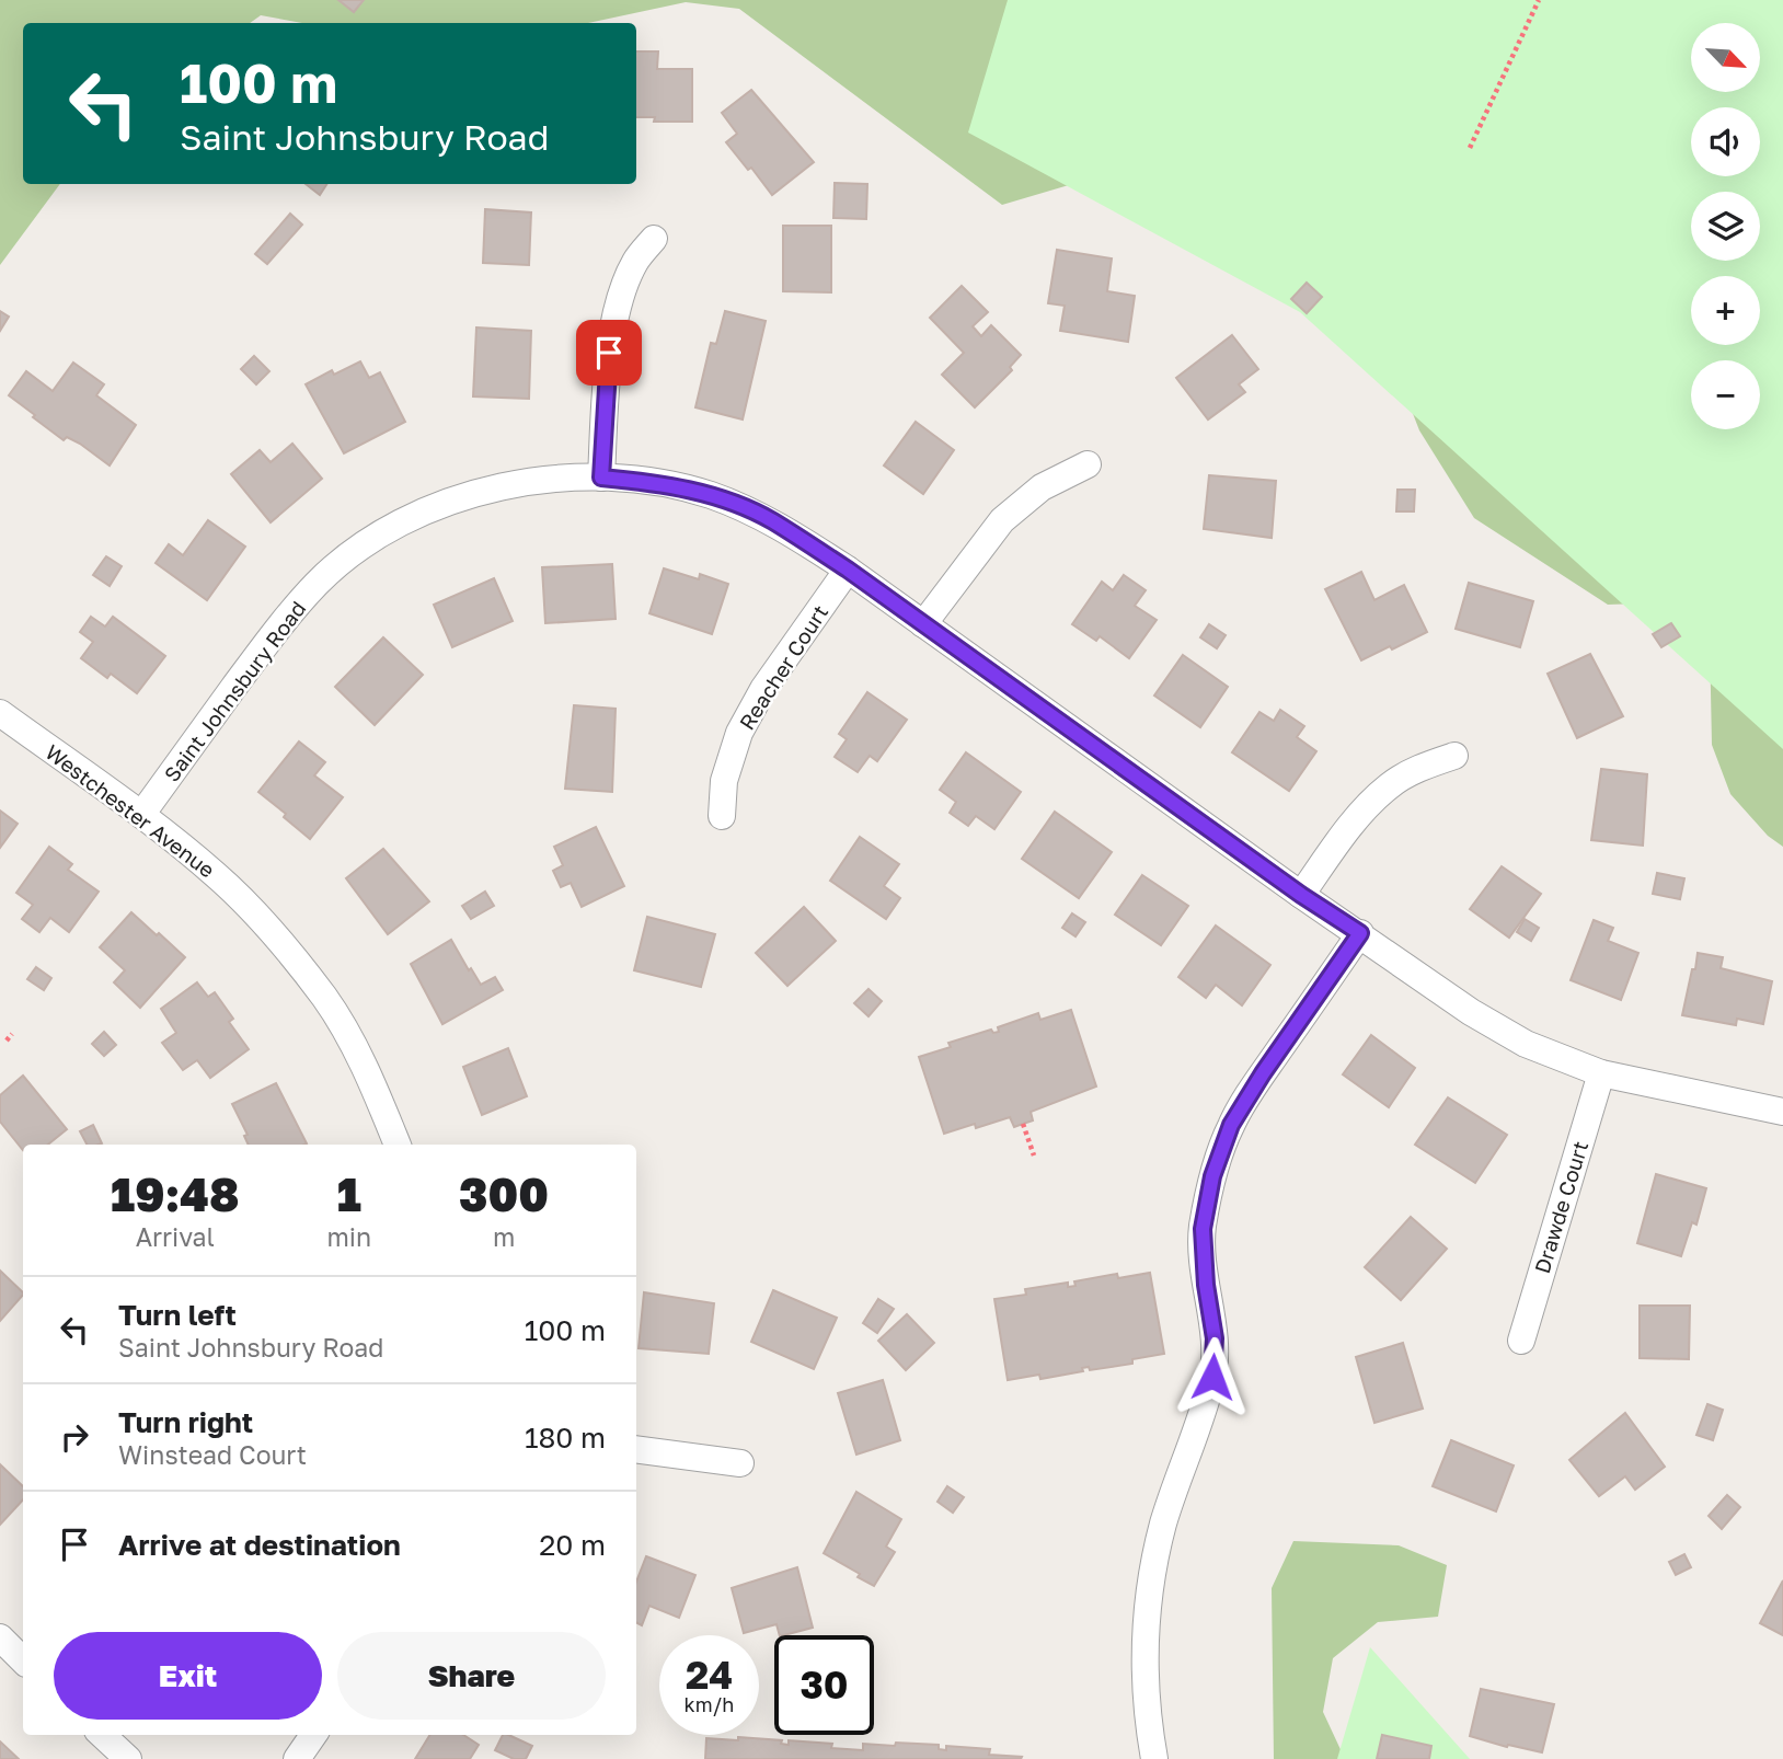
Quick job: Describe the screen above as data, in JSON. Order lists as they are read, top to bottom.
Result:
{
  "streets": {
    "street": [
      "Reacher Court",
      "Saint Johnsbury Road",
      "Westchester Avenue",
      "Drawde Court"
    ]
  },
  "crossings": [
    ["Reacher Court", "Saint Johnsbury Road"],
    ["Saint Johnsbury Road", "Westchester Avenue"],
    ["Saint Johnsbury Road", "Drawde Court"]
  ],
  "north": "bottom right",
  "page": {
    "map_buttons": ["+", "−"],
    "turn": ["100 m", "Saint Johnsbury Road"],
    "eta": [
      "19:48",
      "Arrival",
      "1",
      "min",
      "300",
      "m"
    ],
    "list": [
      {
        "name": "Turn left",
        "note": "Saint Johnsbury Road",
        "value": "100 m"
      },
      {
        "name": "Turn right",
        "note": "Winstead Court",
        "value": "180 m"
      },
      {
        "name": "Arrive at destination",
        "value": "20 m"
      }
    ],
    "buttons": ["Exit", "Share"],
    "speed": "24 km/h",
    "limit": "30"
  }
}
